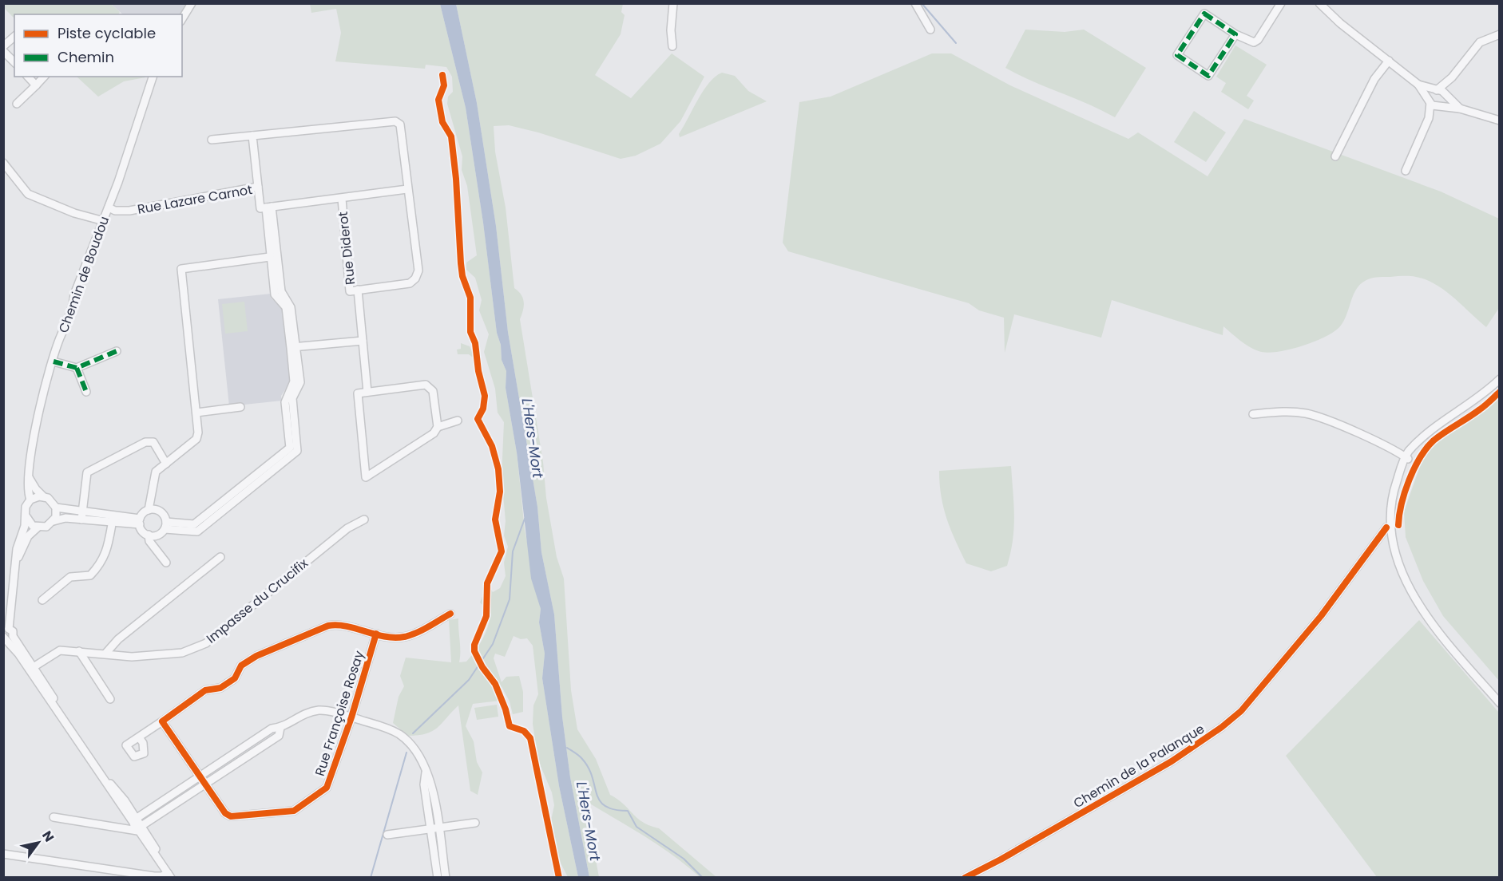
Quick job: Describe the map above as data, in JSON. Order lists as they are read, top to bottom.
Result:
{
  "streets": {
    "street": [
      "Rue Lazare Carnot",
      "Rue Diderot",
      "Chemin de Boudou",
      "Impasse du Crucifix",
      "Rue Françoise Rosay",
      "Chemin de la Palanque"
    ]
  },
  "crossings": [
    ["Rue Lazare Carnot", "Chemin de Boudou"]
  ],
  "water": ["L'Hers-Mort"],
  "legend": ["Piste cyclable", "Chemin"],
  "north": "top right"
}
